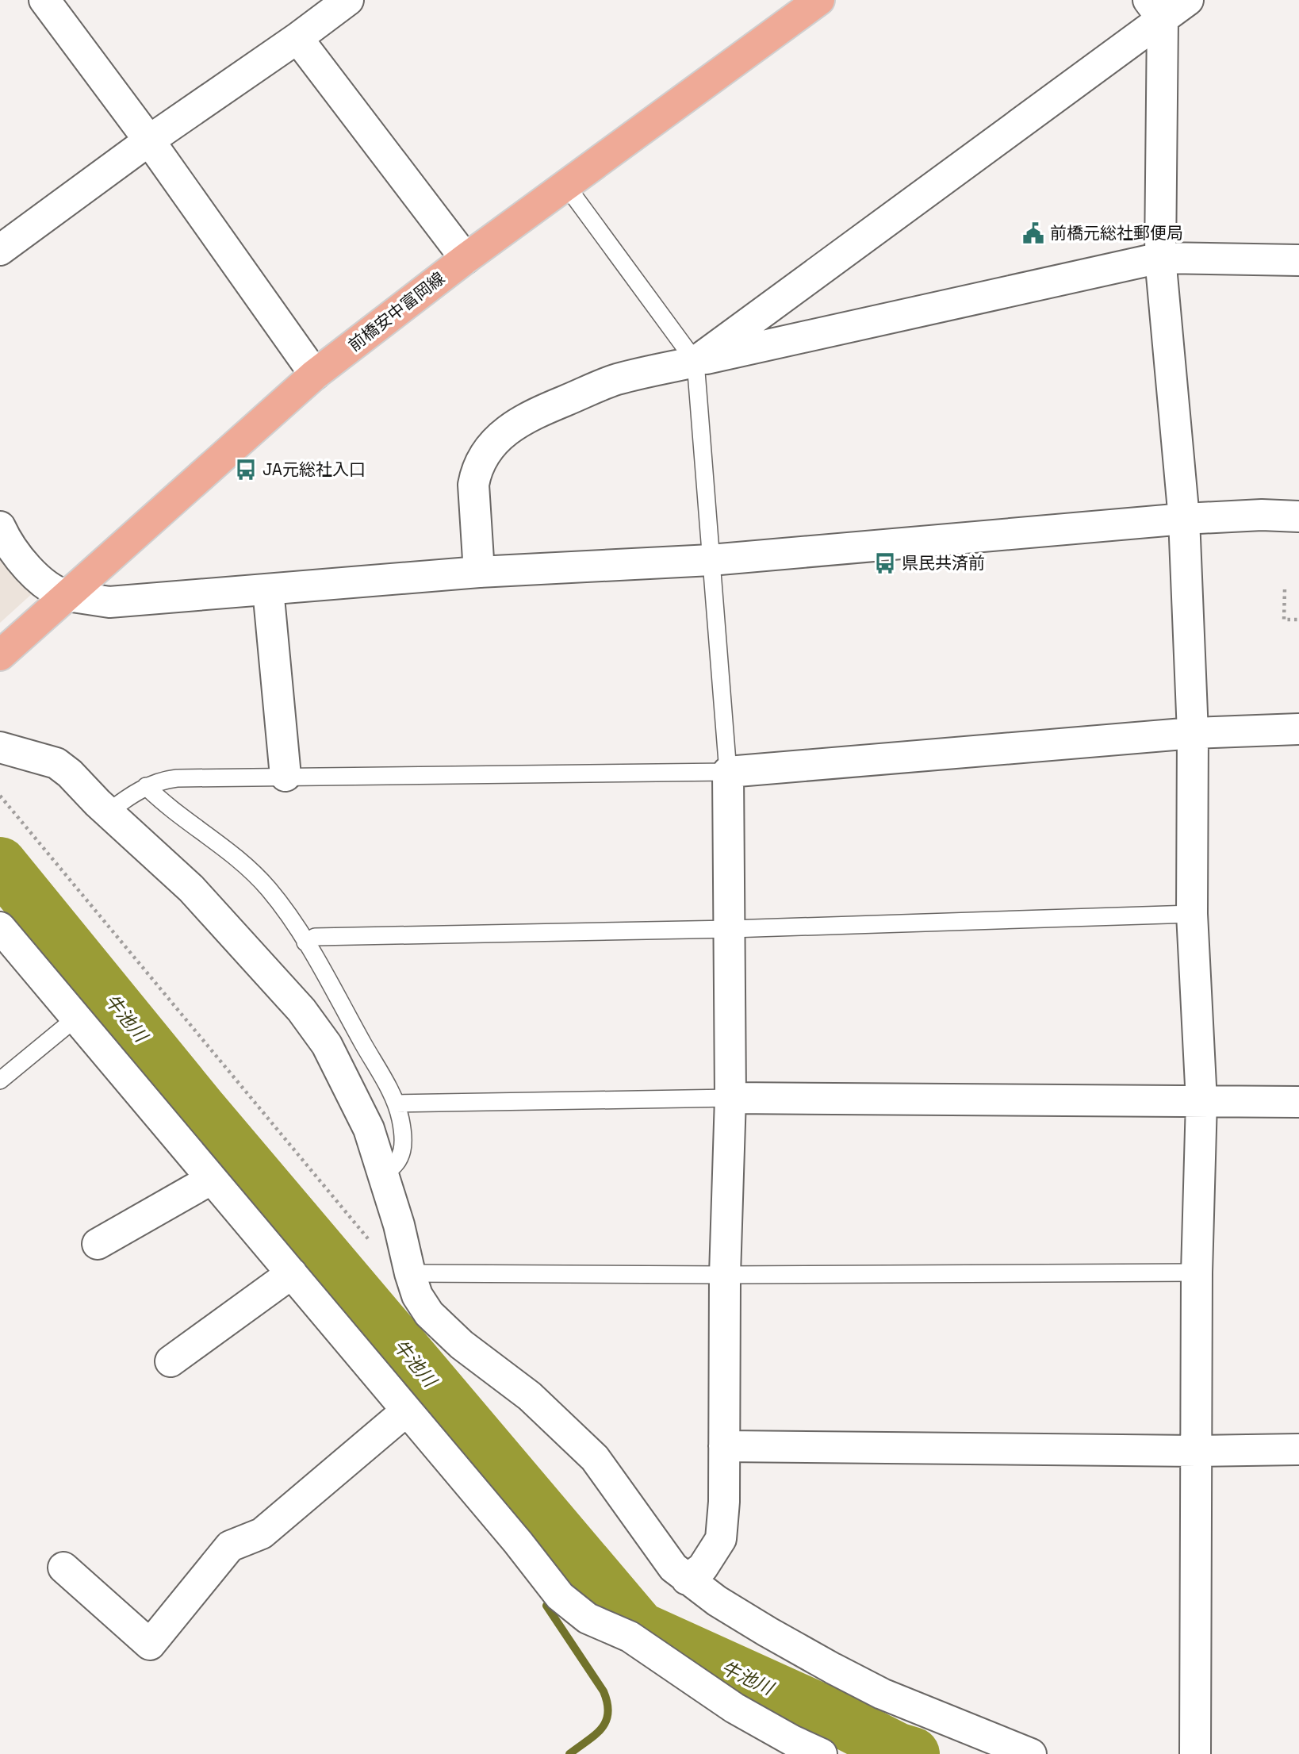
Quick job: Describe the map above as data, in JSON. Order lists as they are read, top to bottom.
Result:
{
  "streets": {
    "main road": ["前橋安中富岡線"]
  },
  "water": ["牛池川"],
  "places": {
    "public building": ["前橋元総社郵便局"],
    "bus stop": ["JA元総社入口", "県民共済前"]
  }
}
